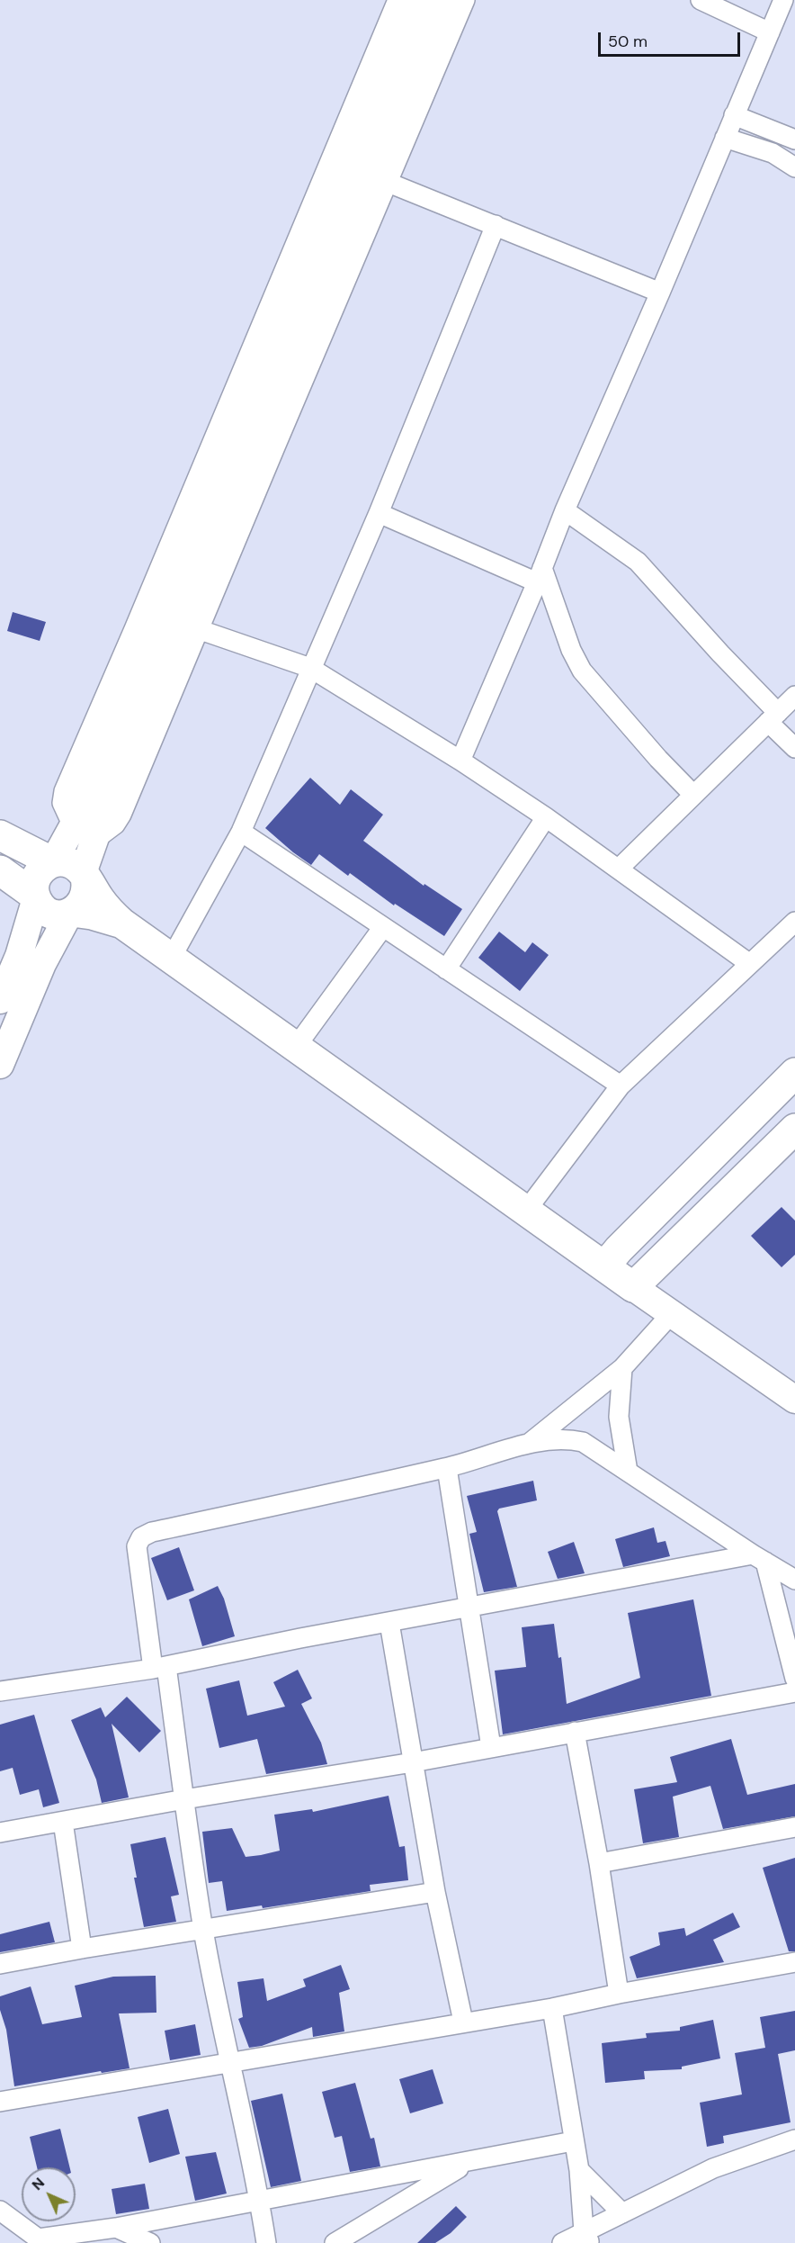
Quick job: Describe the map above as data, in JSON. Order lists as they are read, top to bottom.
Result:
{
  "scale_bar": "50 m",
  "north": "top left"
}
